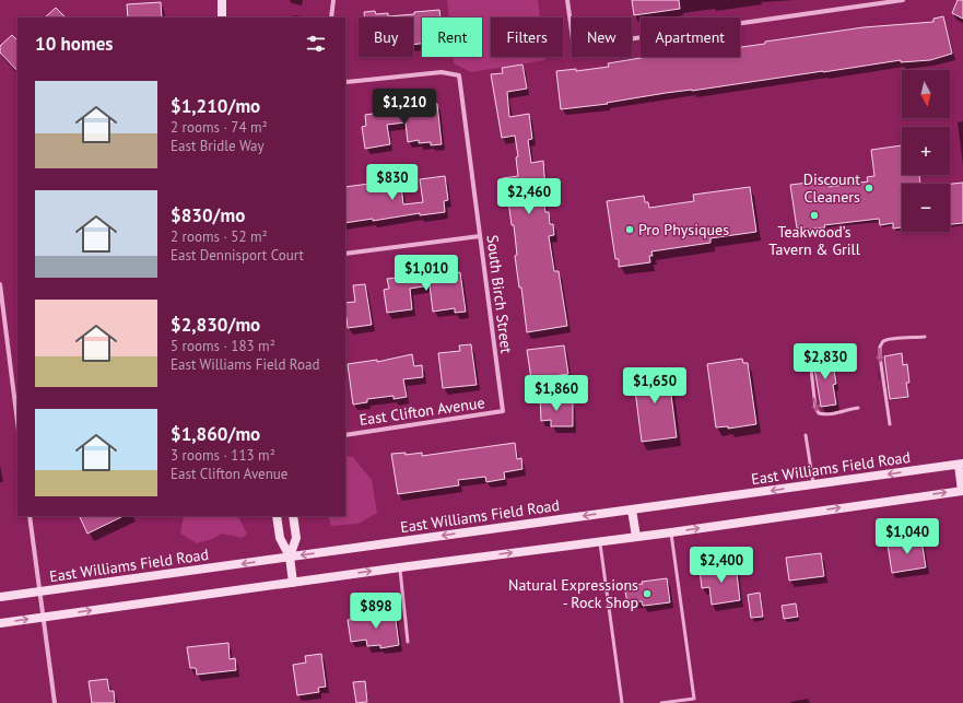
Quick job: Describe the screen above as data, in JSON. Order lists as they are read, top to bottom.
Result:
{
  "streets": {
    "main road": ["East Williams Field Road"],
    "street": ["South Birch Street", "East Clifton Avenue"]
  },
  "crossings": [
    ["South Birch Street", "East Clifton Avenue"]
  ],
  "places": [
    "Discount Cleaners",
    "Teakwood’s Tavern & Grill",
    "Pro Physiques",
    "Natural Expressions - Rock Shop"
  ],
  "north": "bottom",
  "page": {
    "chip": [
      "Buy",
      "Rent",
      "Filters",
      "New",
      "Apartment"
    ],
    "heading": "10 homes",
    "map_buttons": ["+", "−"],
    "list": [
      {
        "name": "$1,210/mo",
        "note": "2 rooms · 74 m² · East Bridle Way"
      },
      {
        "name": "$830/mo",
        "note": "2 rooms · 52 m² · East Dennisport Court"
      },
      {
        "name": "$2,830/mo",
        "note": "5 rooms · 183 m² · East Williams Field Road"
      },
      {
        "name": "$1,860/mo",
        "note": "3 rooms · 113 m² · East Clifton Avenue"
      }
    ],
    "price": [
      "$1,210",
      "$830",
      "$2,460",
      "$1,010",
      "$2,830",
      "$1,650",
      "$1,860",
      "$1,040",
      "$2,400",
      "$898"
    ]
  }
}
